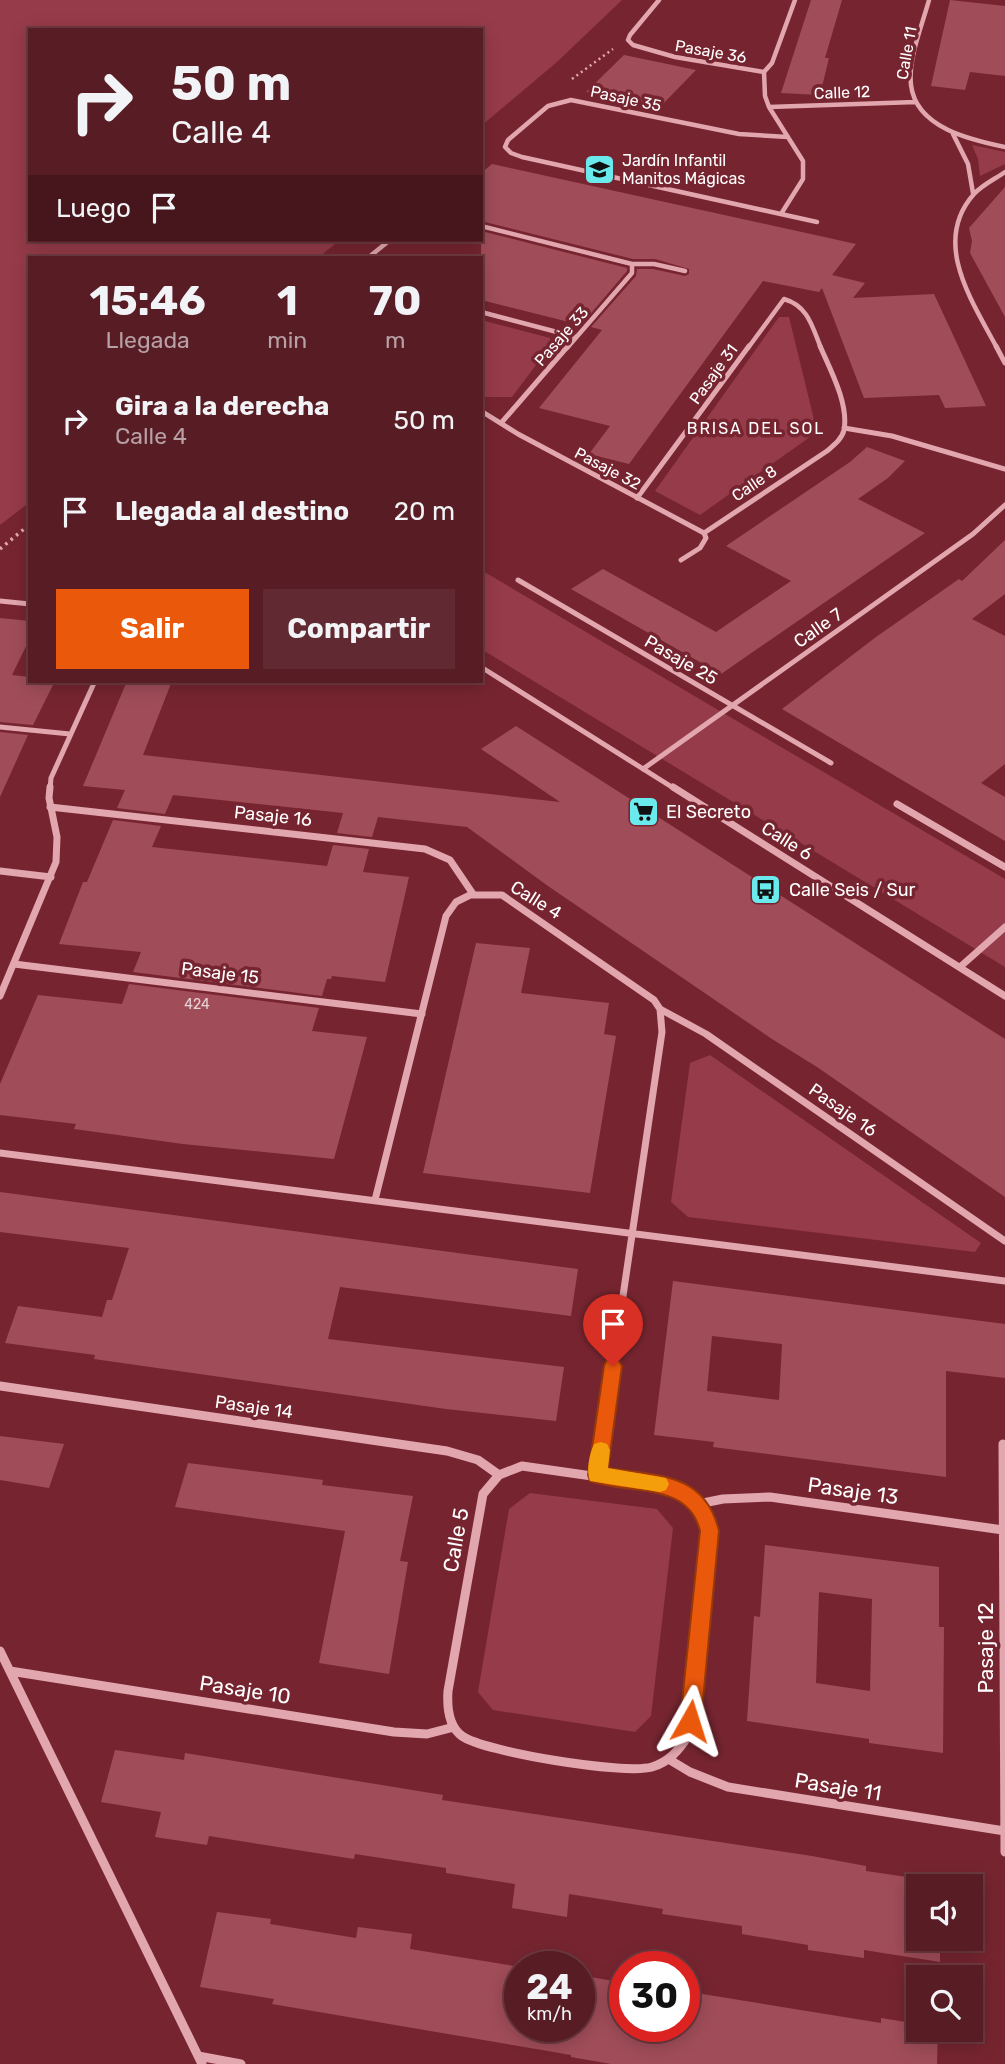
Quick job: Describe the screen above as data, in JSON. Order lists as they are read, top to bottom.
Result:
{
  "streets": {
    "street": [
      "Pasaje 36",
      "Calle 11",
      "Calle 12",
      "Pasaje 35",
      "Pasaje 33",
      "Pasaje 31",
      "Pasaje 32",
      "Calle 8",
      "Calle 7",
      "Pasaje 25",
      "Pasaje 16",
      "Calle 6",
      "Calle 4",
      "Pasaje 15",
      "Pasaje 14",
      "Pasaje 13",
      "Calle 5",
      "Pasaje 12",
      "Pasaje 10",
      "Pasaje 11"
    ]
  },
  "crossings": [
    ["Calle 11", "Calle 12"],
    ["Pasaje 33", "Pasaje 32"],
    ["Pasaje 31", "Pasaje 32"],
    ["Pasaje 31", "Calle 8"],
    ["Pasaje 32", "Calle 8"],
    ["Calle 7", "Pasaje 25"],
    ["Calle 7", "Calle 6"],
    ["Pasaje 16", "Calle 4"],
    ["Pasaje 14", "Calle 5"],
    ["Pasaje 13", "Pasaje 12"],
    ["Calle 5", "Pasaje 10"],
    ["Pasaje 12", "Pasaje 11"]
  ],
  "districts": ["BRISA DEL SOL"],
  "places": {
    "school or university": ["Jardín Infantil Manitos Mágicas"],
    "supermarket": ["El Secreto"],
    "bus stop": ["Calle Seis / Sur"]
  },
  "house_numbers": ["424"],
  "page": {
    "turn": ["50 m", "Calle 4"],
    "then": "Luego",
    "eta": [
      "15:46",
      "Llegada",
      "1",
      "min",
      "70",
      "m"
    ],
    "list": [
      {
        "name": "Gira a la derecha",
        "note": "Calle 4",
        "value": "50 m"
      },
      {
        "name": "Llegada al destino",
        "value": "20 m"
      }
    ],
    "buttons": ["Salir", "Compartir"],
    "speed": "24 km/h",
    "limit": "30"
  }
}
